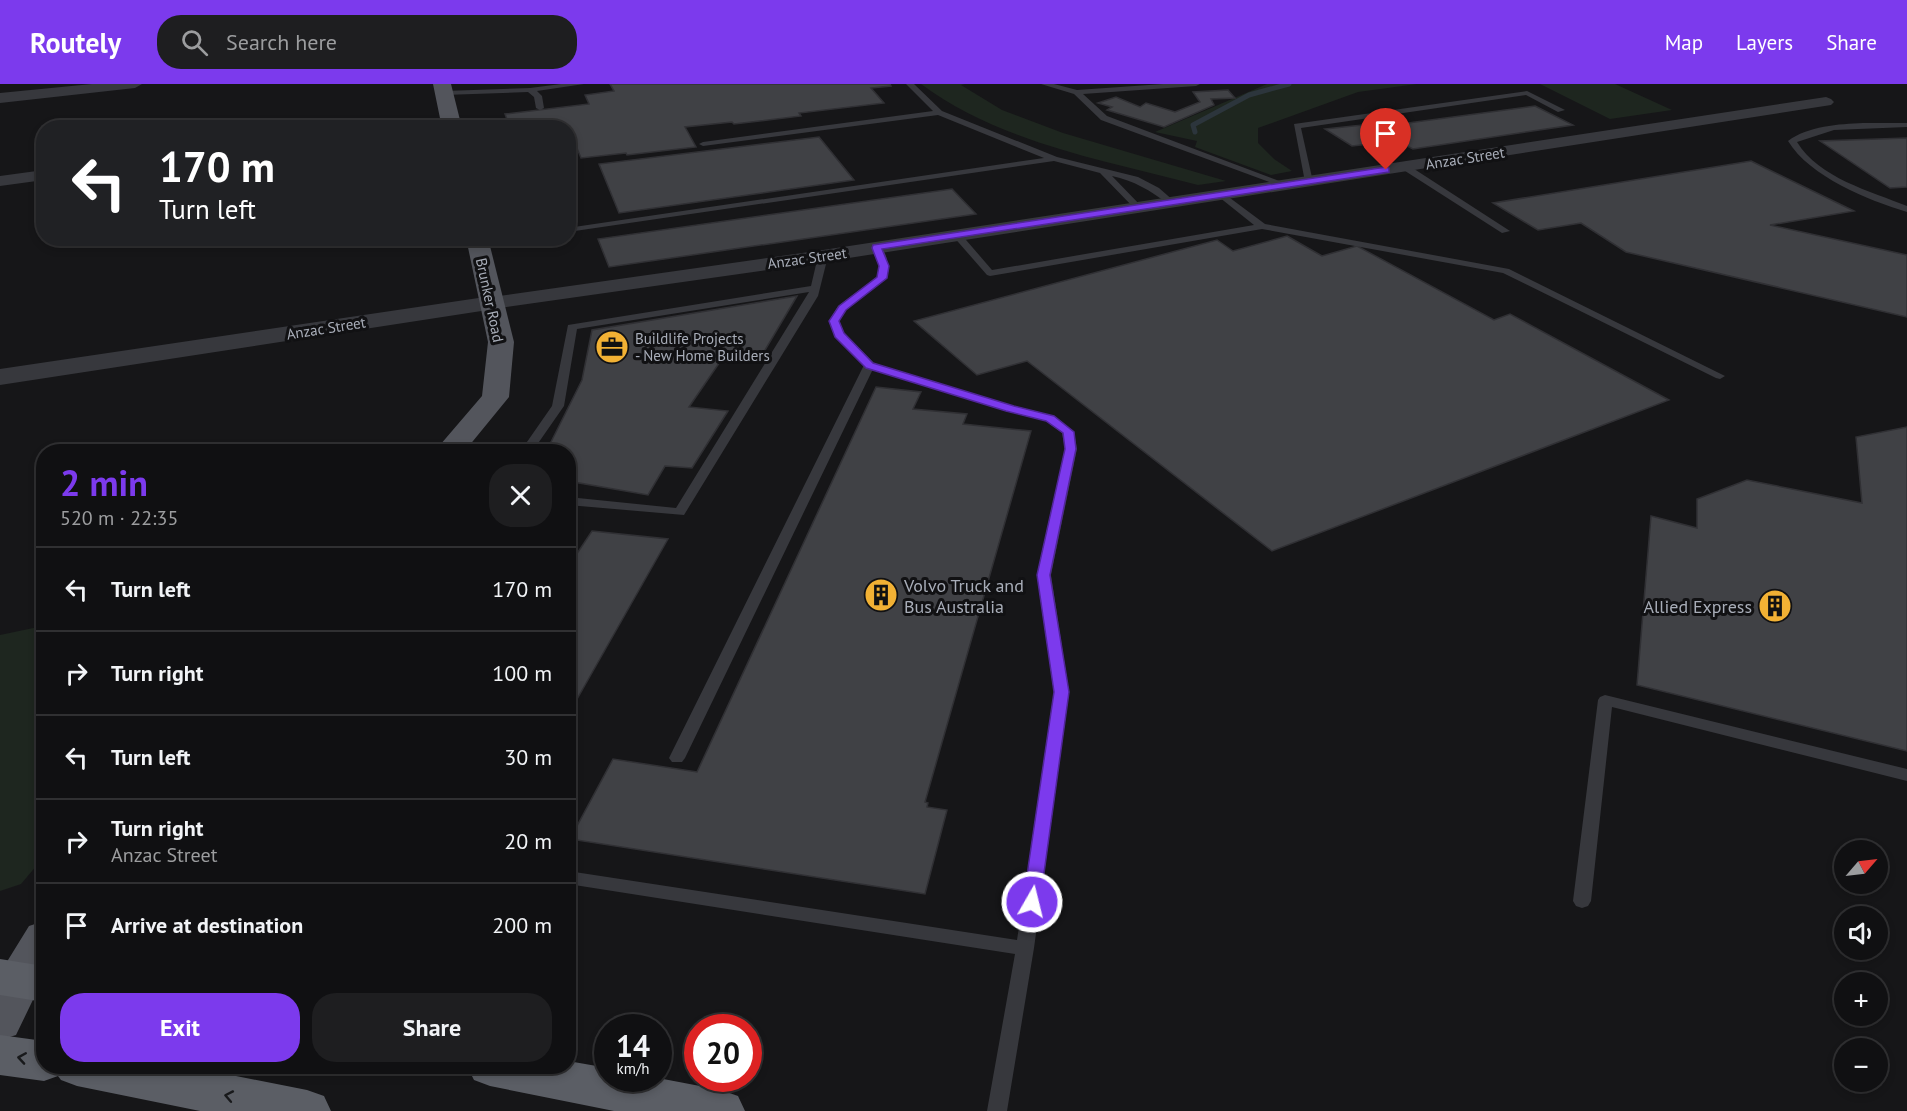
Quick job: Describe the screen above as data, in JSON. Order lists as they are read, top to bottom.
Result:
{
  "streets": {
    "main road": ["Brunker Road"],
    "street": ["Anzac Street"]
  },
  "crossings": [
    ["Anzac Street", "Brunker Road"]
  ],
  "places": {
    "office": ["Buildlife Projects - New Home Builders"],
    "building": ["Volvo Truck and Bus Australia", "Allied Express"]
  },
  "north": "top right",
  "page": {
    "header": "Routely",
    "search": "Search here",
    "nav": ["Map", "Layers", "Share"],
    "turn": ["170 m", "Turn left"],
    "heading": ["2 min", "520 m · 22:35"],
    "list": [
      {
        "name": "Turn left",
        "value": "170 m"
      },
      {
        "name": "Turn right",
        "value": "100 m"
      },
      {
        "name": "Turn left",
        "value": "30 m"
      },
      {
        "name": "Turn right",
        "note": "Anzac Street",
        "value": "20 m"
      },
      {
        "name": "Arrive at destination",
        "value": "200 m"
      }
    ],
    "map_buttons": ["+", "−"],
    "buttons": ["Exit", "Share"],
    "speed": "14 km/h",
    "limit": "20"
  }
}
